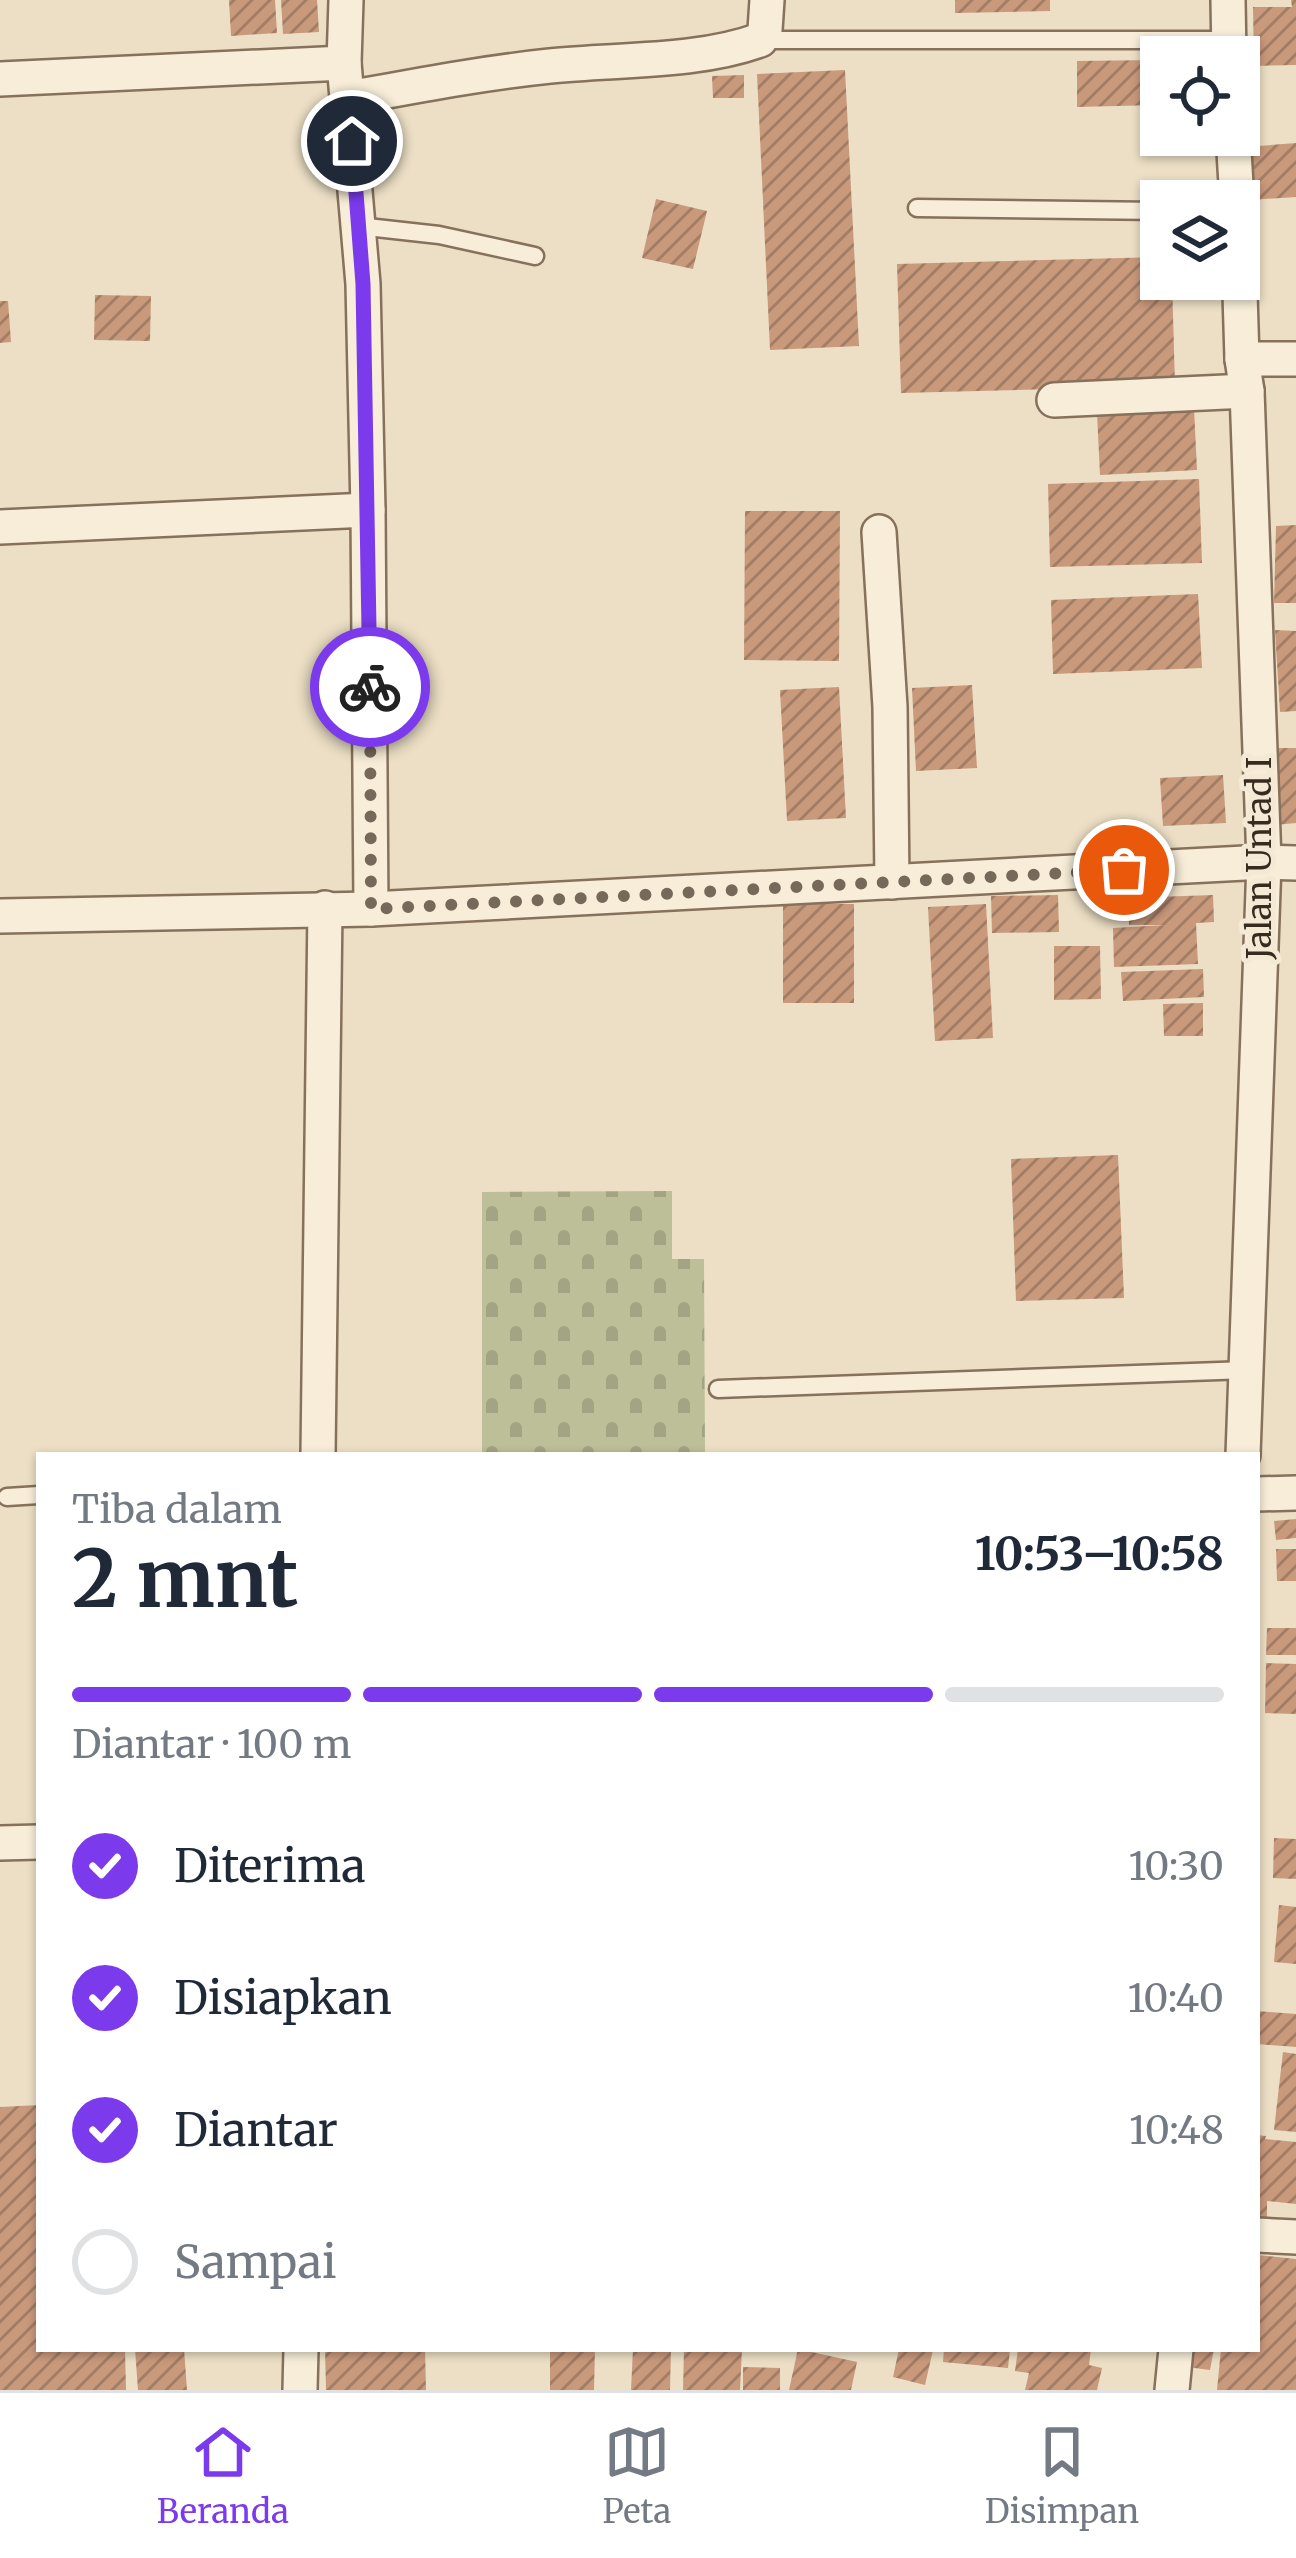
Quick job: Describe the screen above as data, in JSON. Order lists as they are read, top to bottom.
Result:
{
  "streets": {
    "street": ["Jalan Untad I"]
  },
  "page": {
    "heading": ["2 mnt", "Tiba dalam", "10:53–10:58"],
    "bar": "Diantar · 100 m",
    "list": [
      ["Diterima", "10:30"],
      ["Disiapkan", "10:40"],
      ["Diantar", "10:48"],
      "Sampai"
    ],
    "tabs": ["Beranda", "Peta", "Disimpan"]
  }
}
